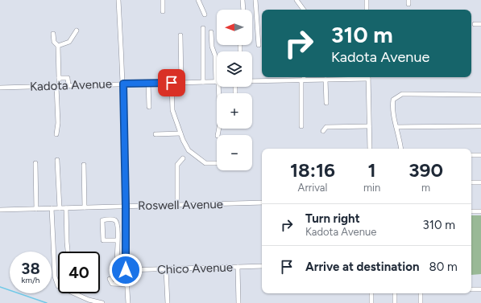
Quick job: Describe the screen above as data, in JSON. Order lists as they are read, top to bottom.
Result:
{
  "streets": {
    "street": ["Kadota Avenue", "Roswell Avenue", "Chico Avenue"]
  },
  "north": "left",
  "page": {
    "map_buttons": ["+", "−"],
    "turn": ["310 m", "Kadota Avenue"],
    "eta": [
      "18:16",
      "Arrival",
      "1",
      "min",
      "390",
      "m"
    ],
    "list": [
      {
        "name": "Turn right",
        "note": "Kadota Avenue",
        "value": "310 m"
      },
      {
        "name": "Arrive at destination",
        "value": "80 m"
      }
    ],
    "speed": "38 km/h",
    "limit": "40"
  }
}
